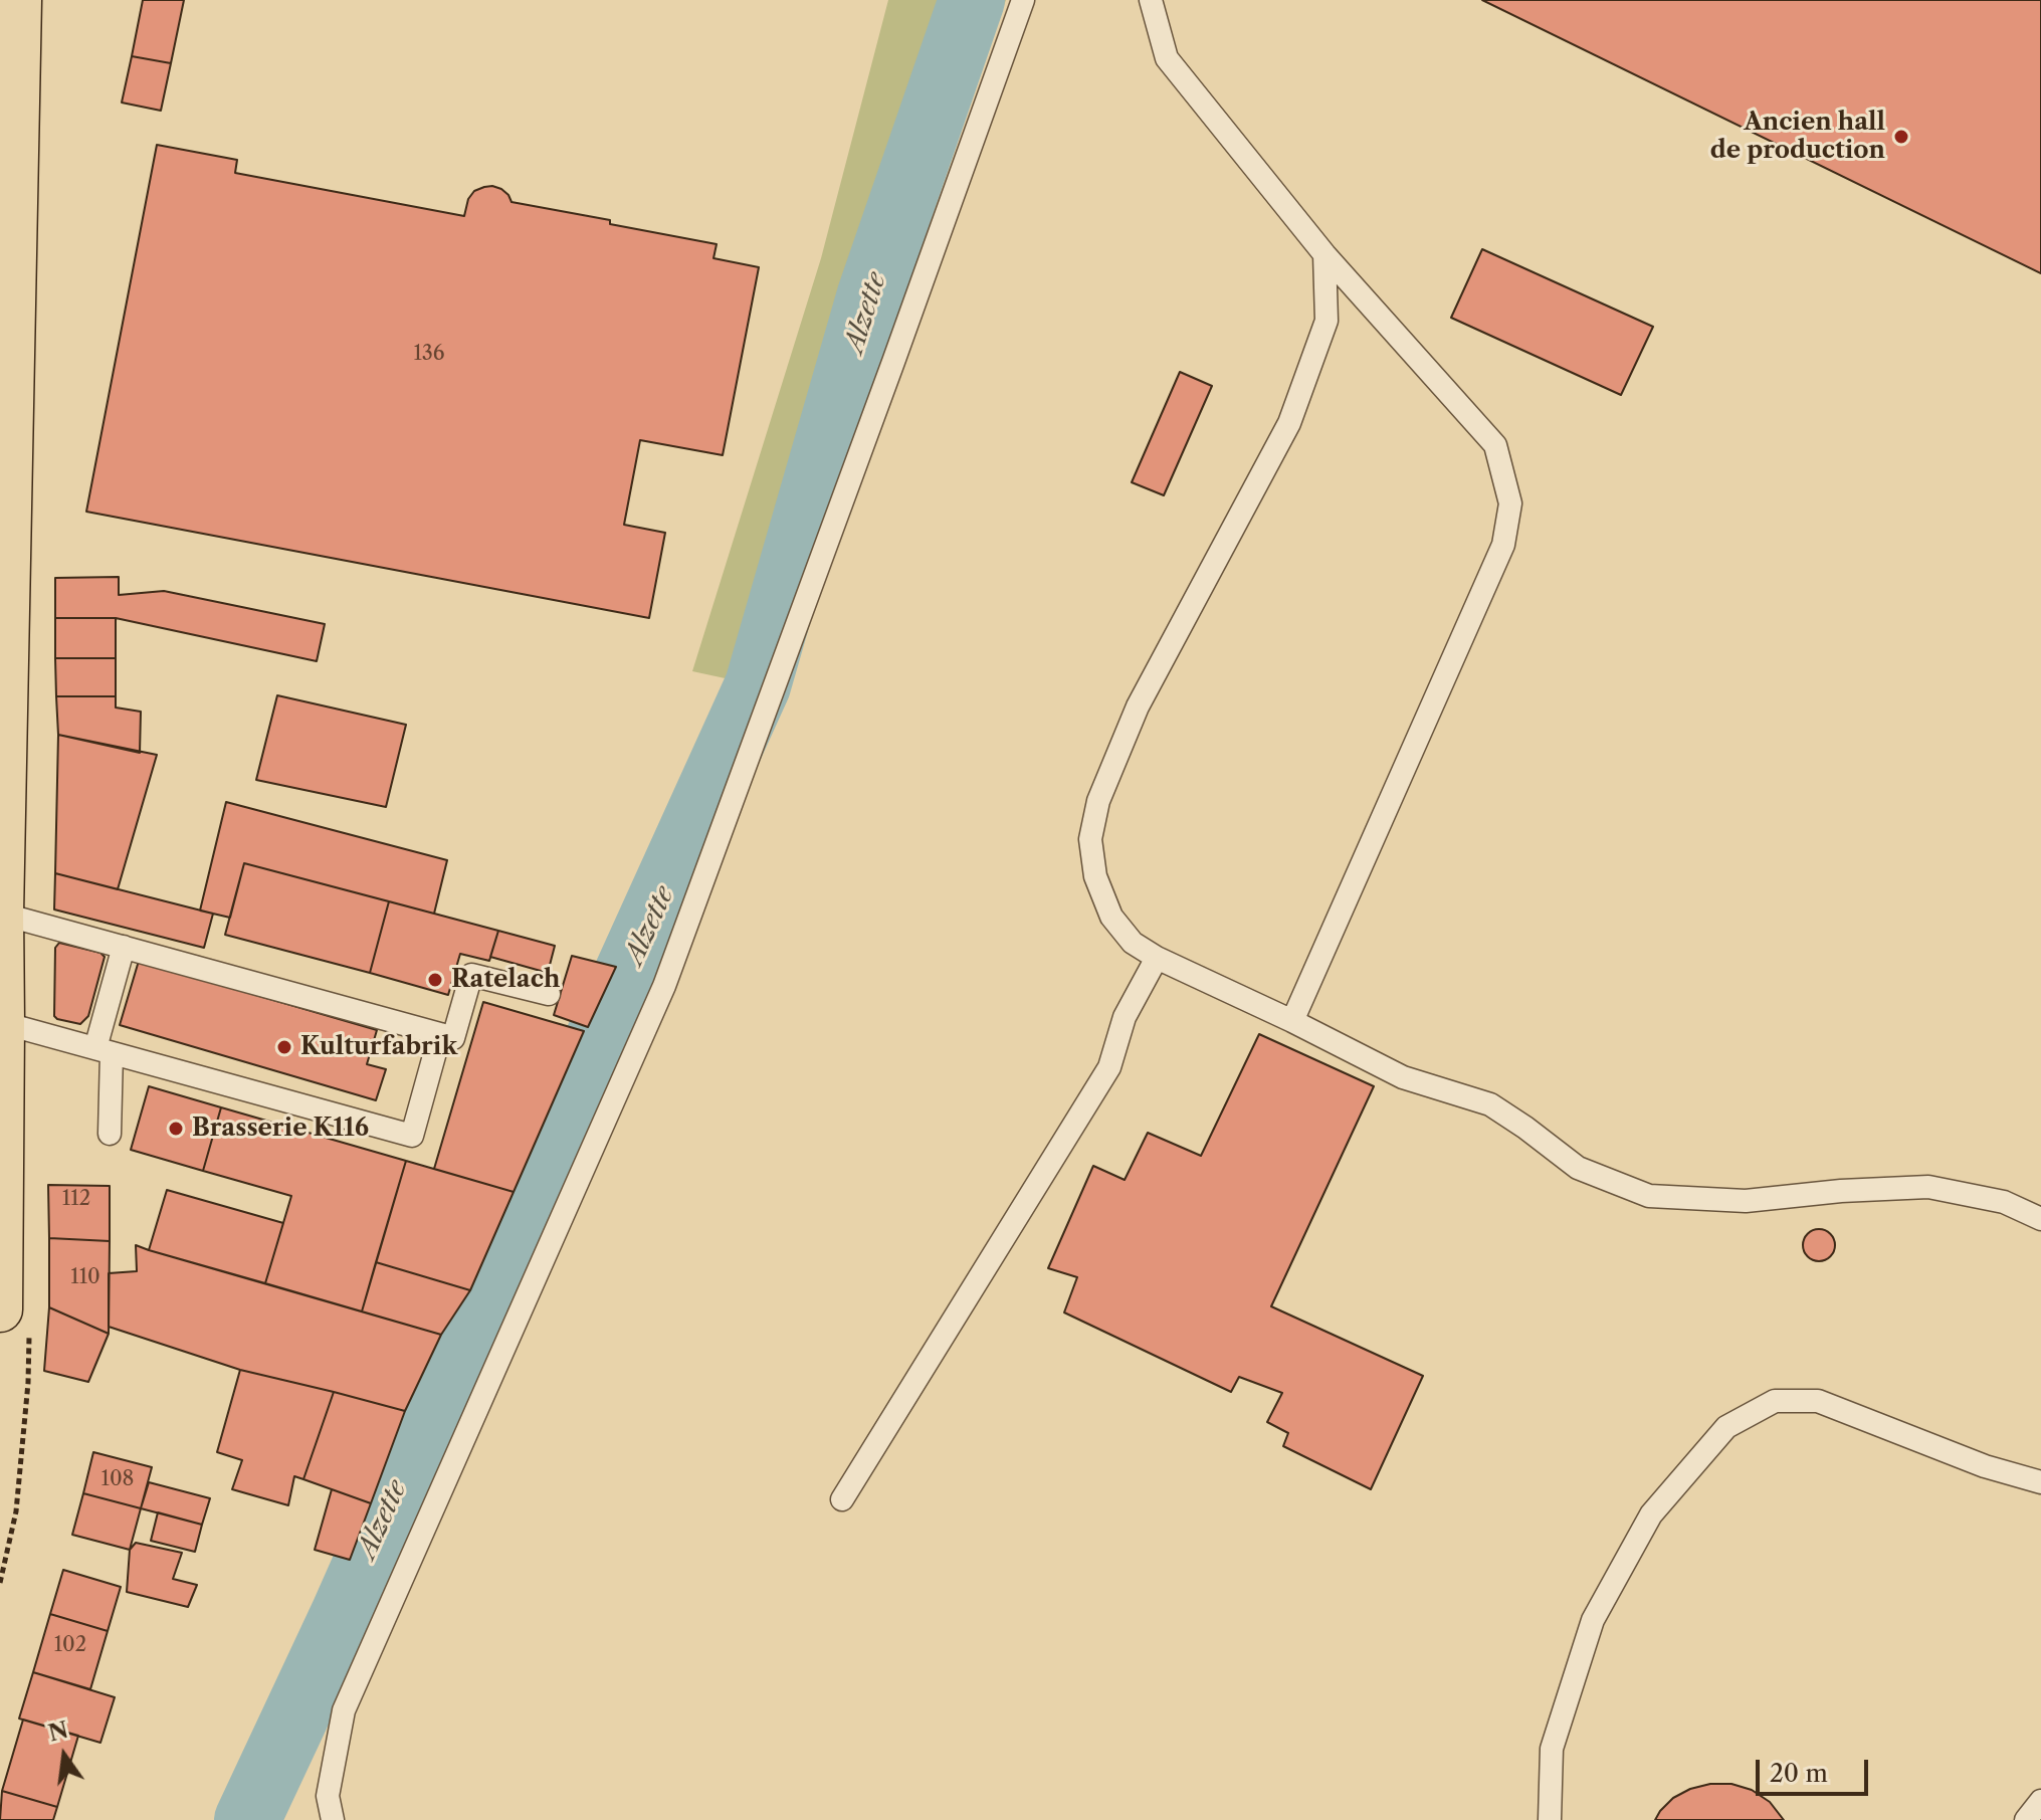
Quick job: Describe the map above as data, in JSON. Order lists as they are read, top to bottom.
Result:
{
  "water": ["Alzette"],
  "places": [
    "Ancien hall de production",
    "Ratelach",
    "Kulturfabrik",
    "Brasserie K116"
  ],
  "house_numbers": [
    "136",
    "112",
    "110",
    "108",
    "102"
  ],
  "scale_bar": "20 m",
  "north": "top"
}
